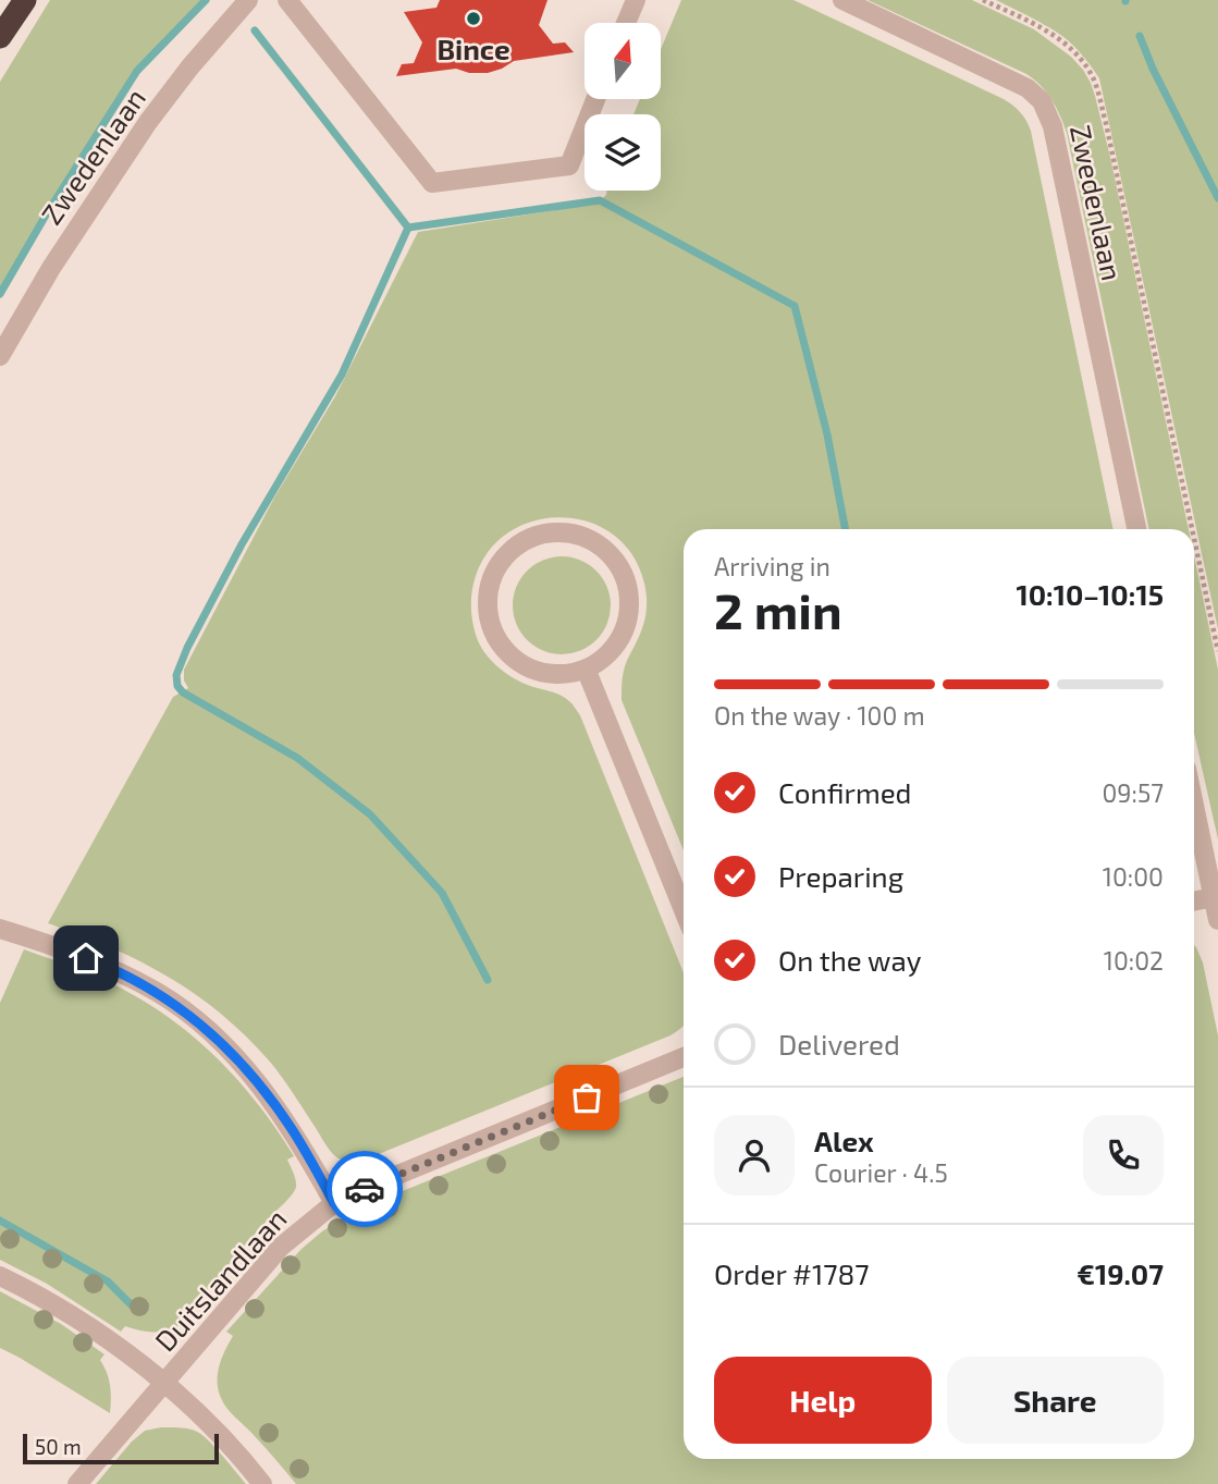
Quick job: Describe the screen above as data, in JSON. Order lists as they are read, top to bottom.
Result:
{
  "streets": {
    "street": ["Zwedenlaan", "Duitslandlaan"]
  },
  "places": ["Bince"],
  "scale_bar": "50 m",
  "north": "top",
  "page": {
    "heading": ["2 min", "Arriving in", "10:10–10:15"],
    "panel": [
      "Alex",
      "Courier · 4.5",
      "Order #1787",
      "€19.07"
    ],
    "bar": "On the way · 100 m",
    "list": [
      ["Confirmed", "09:57"],
      ["Preparing", "10:00"],
      ["On the way", "10:02"],
      "Delivered"
    ],
    "buttons": ["Help", "Share"],
    "scale": "50 m"
  }
}
